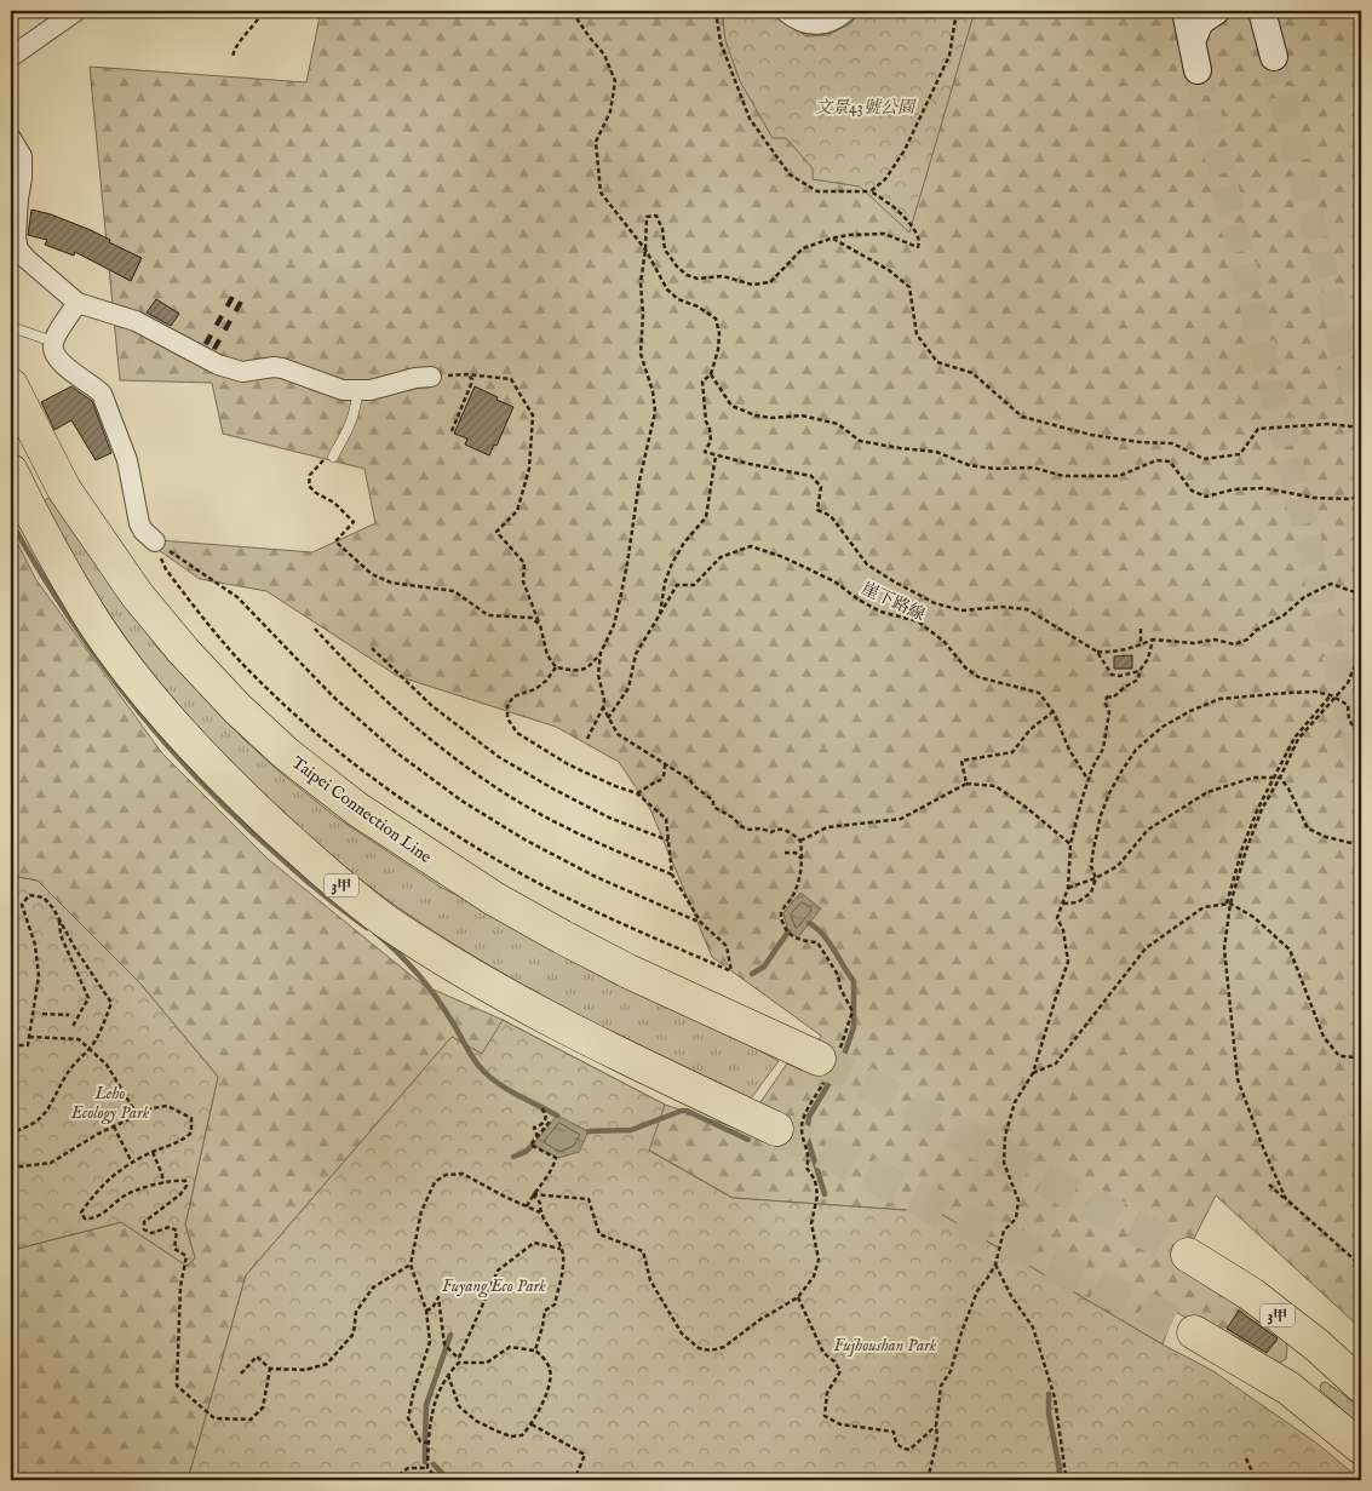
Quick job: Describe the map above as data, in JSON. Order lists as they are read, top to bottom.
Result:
{
  "streets": {
    "highway": ["Taipei Connection Line", "3甲"],
    "path": ["崖下路線"]
  },
  "parks": [
    "文景43號公園",
    "Leho Ecology Park",
    "Fuyang Eco Park",
    "Fujhoushan Park"
  ]
}
